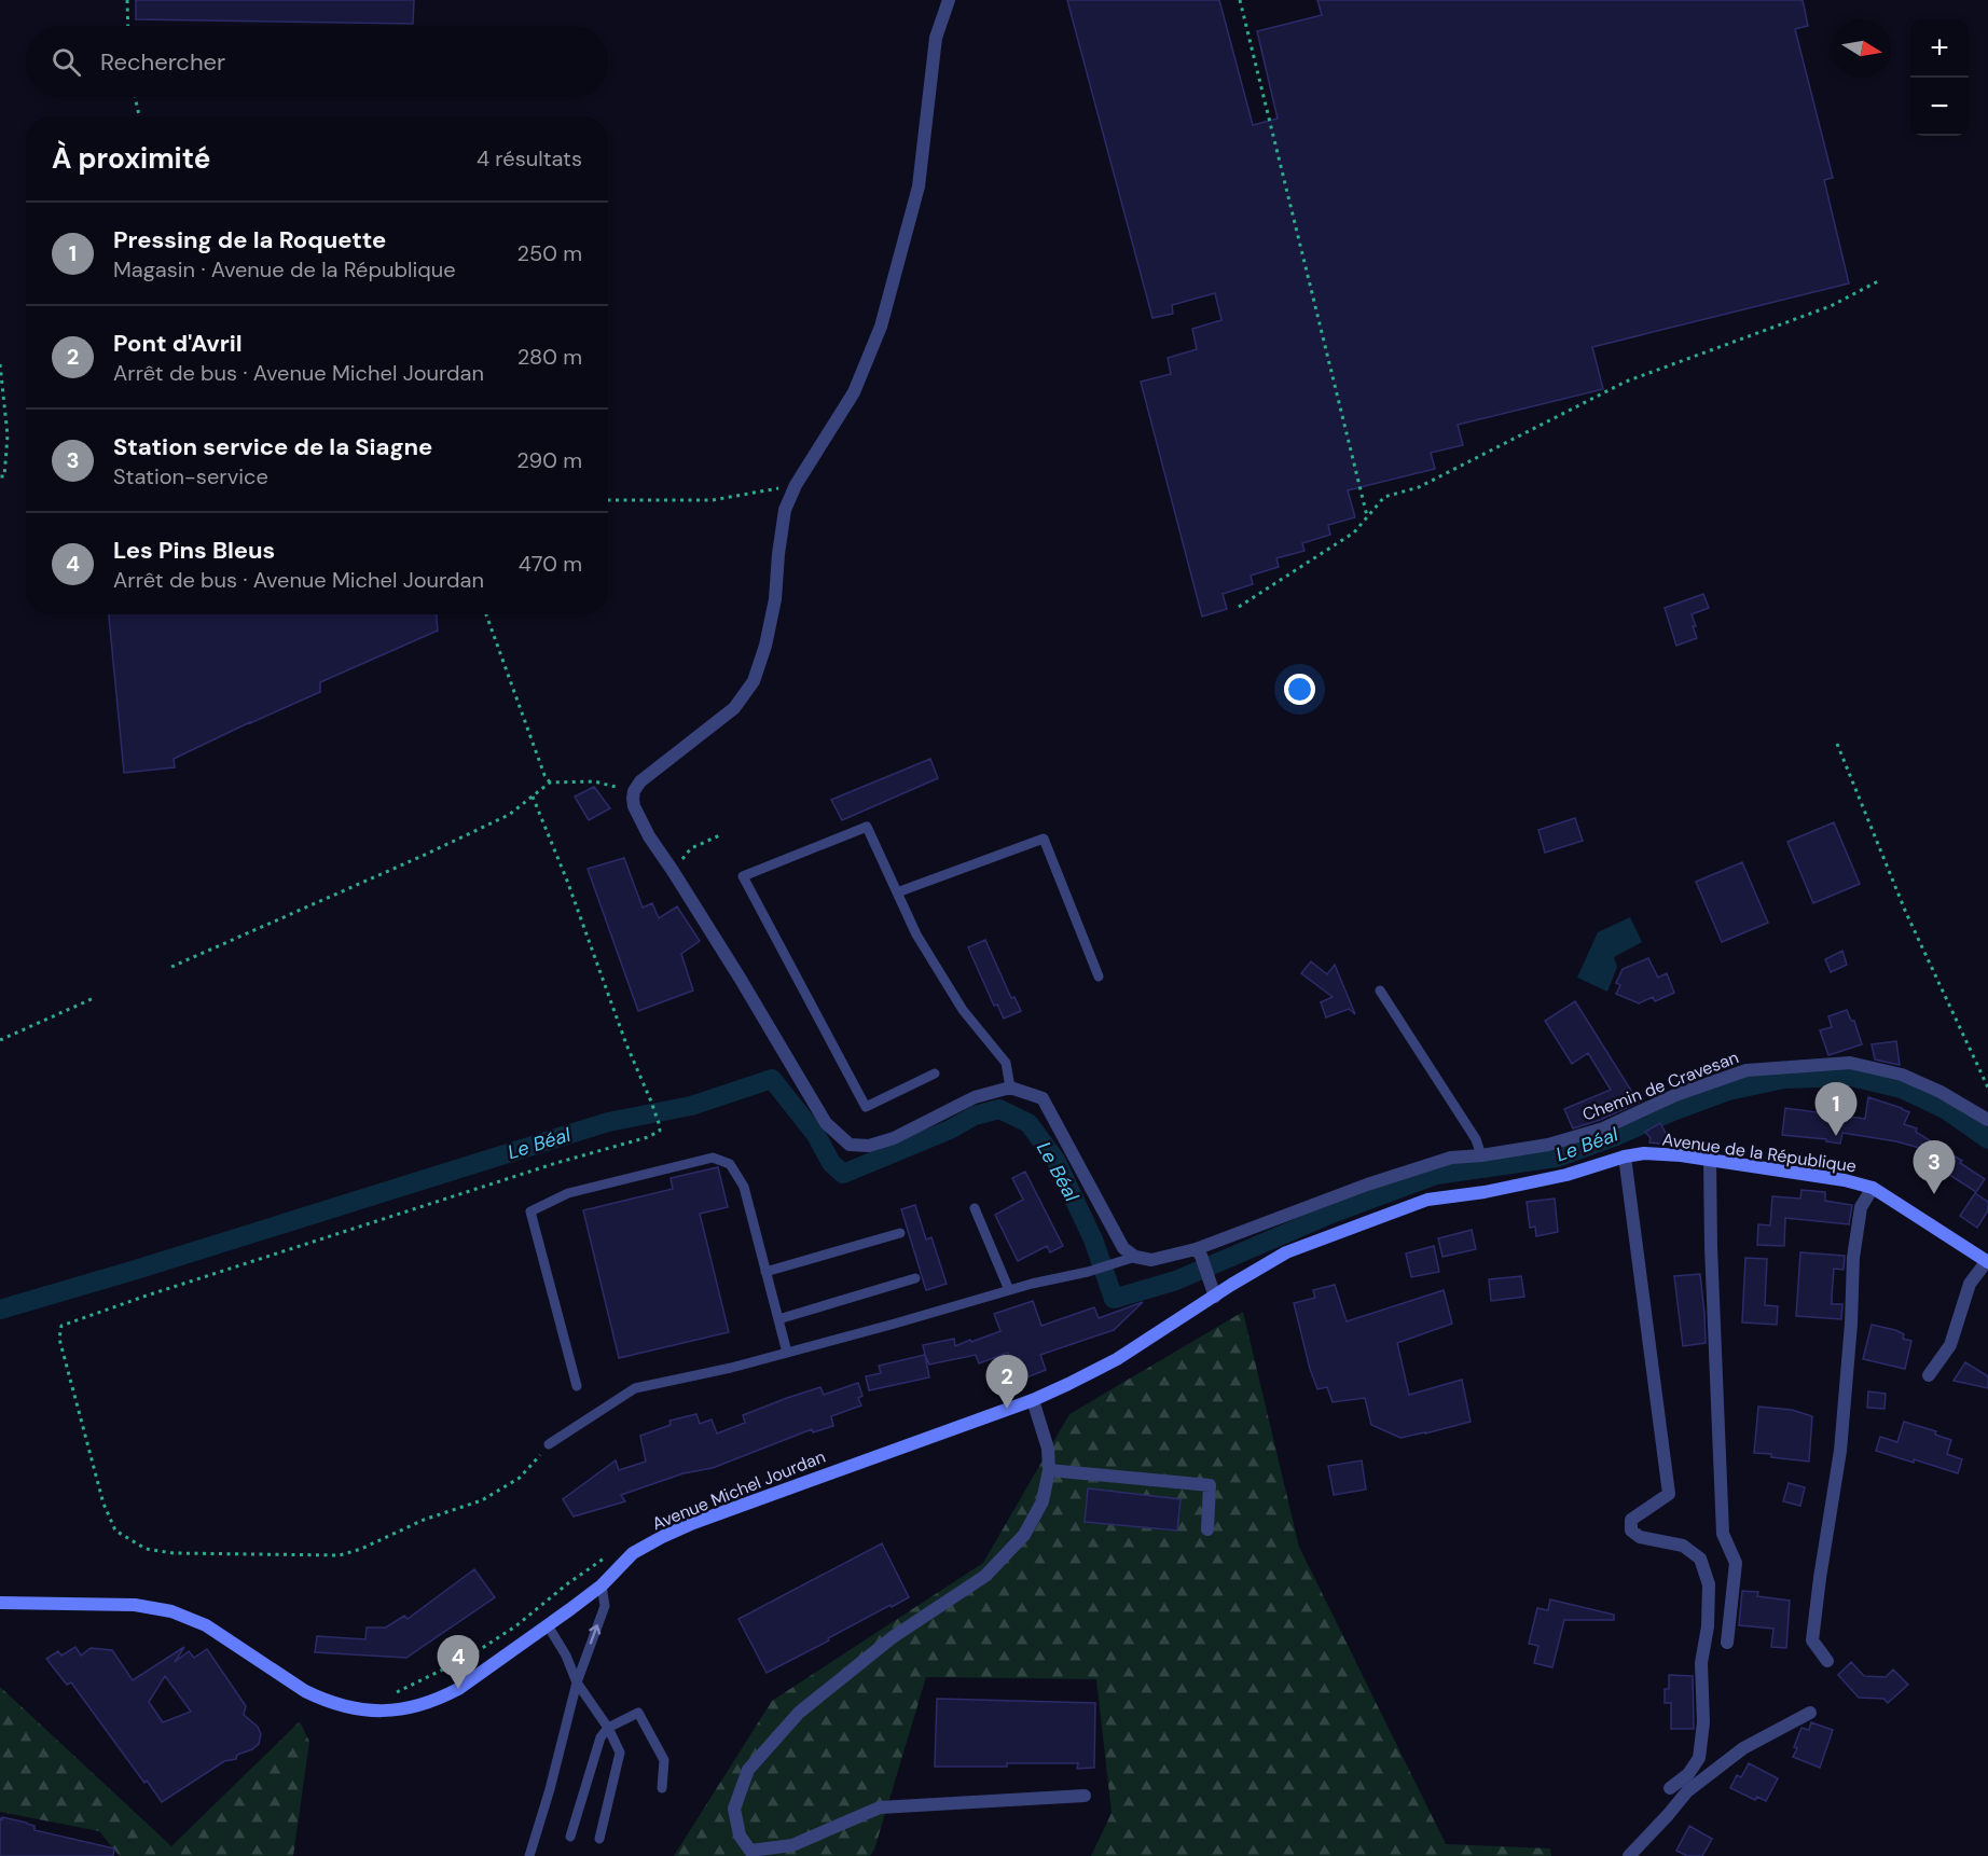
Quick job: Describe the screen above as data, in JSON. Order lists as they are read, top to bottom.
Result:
{
  "streets": {
    "main road": ["Avenue de la République", "Avenue Michel Jourdan"],
    "street": ["Chemin de Cravesan"]
  },
  "crossings": [
    ["Avenue de la République", "Avenue Michel Jourdan"]
  ],
  "water": ["Le Béal"],
  "north": "right",
  "page": {
    "map_buttons": ["+", "−"],
    "search": "Rechercher",
    "heading": ["À proximité", "4 résultats"],
    "list": [
      {
        "mark": "1",
        "name": "Pressing de la Roquette",
        "note": "Magasin · Avenue de la République",
        "value": "250 m"
      },
      {
        "mark": "2",
        "name": "Pont d'Avril",
        "note": "Arrêt de bus · Avenue Michel Jourdan",
        "value": "280 m"
      },
      {
        "mark": "3",
        "name": "Station service de la Siagne",
        "note": "Station-service",
        "value": "290 m"
      },
      {
        "mark": "4",
        "name": "Les Pins Bleus",
        "note": "Arrêt de bus · Avenue Michel Jourdan",
        "value": "470 m"
      }
    ],
    "pins": [
      "1",
      "3",
      "2",
      "4"
    ]
  }
}
